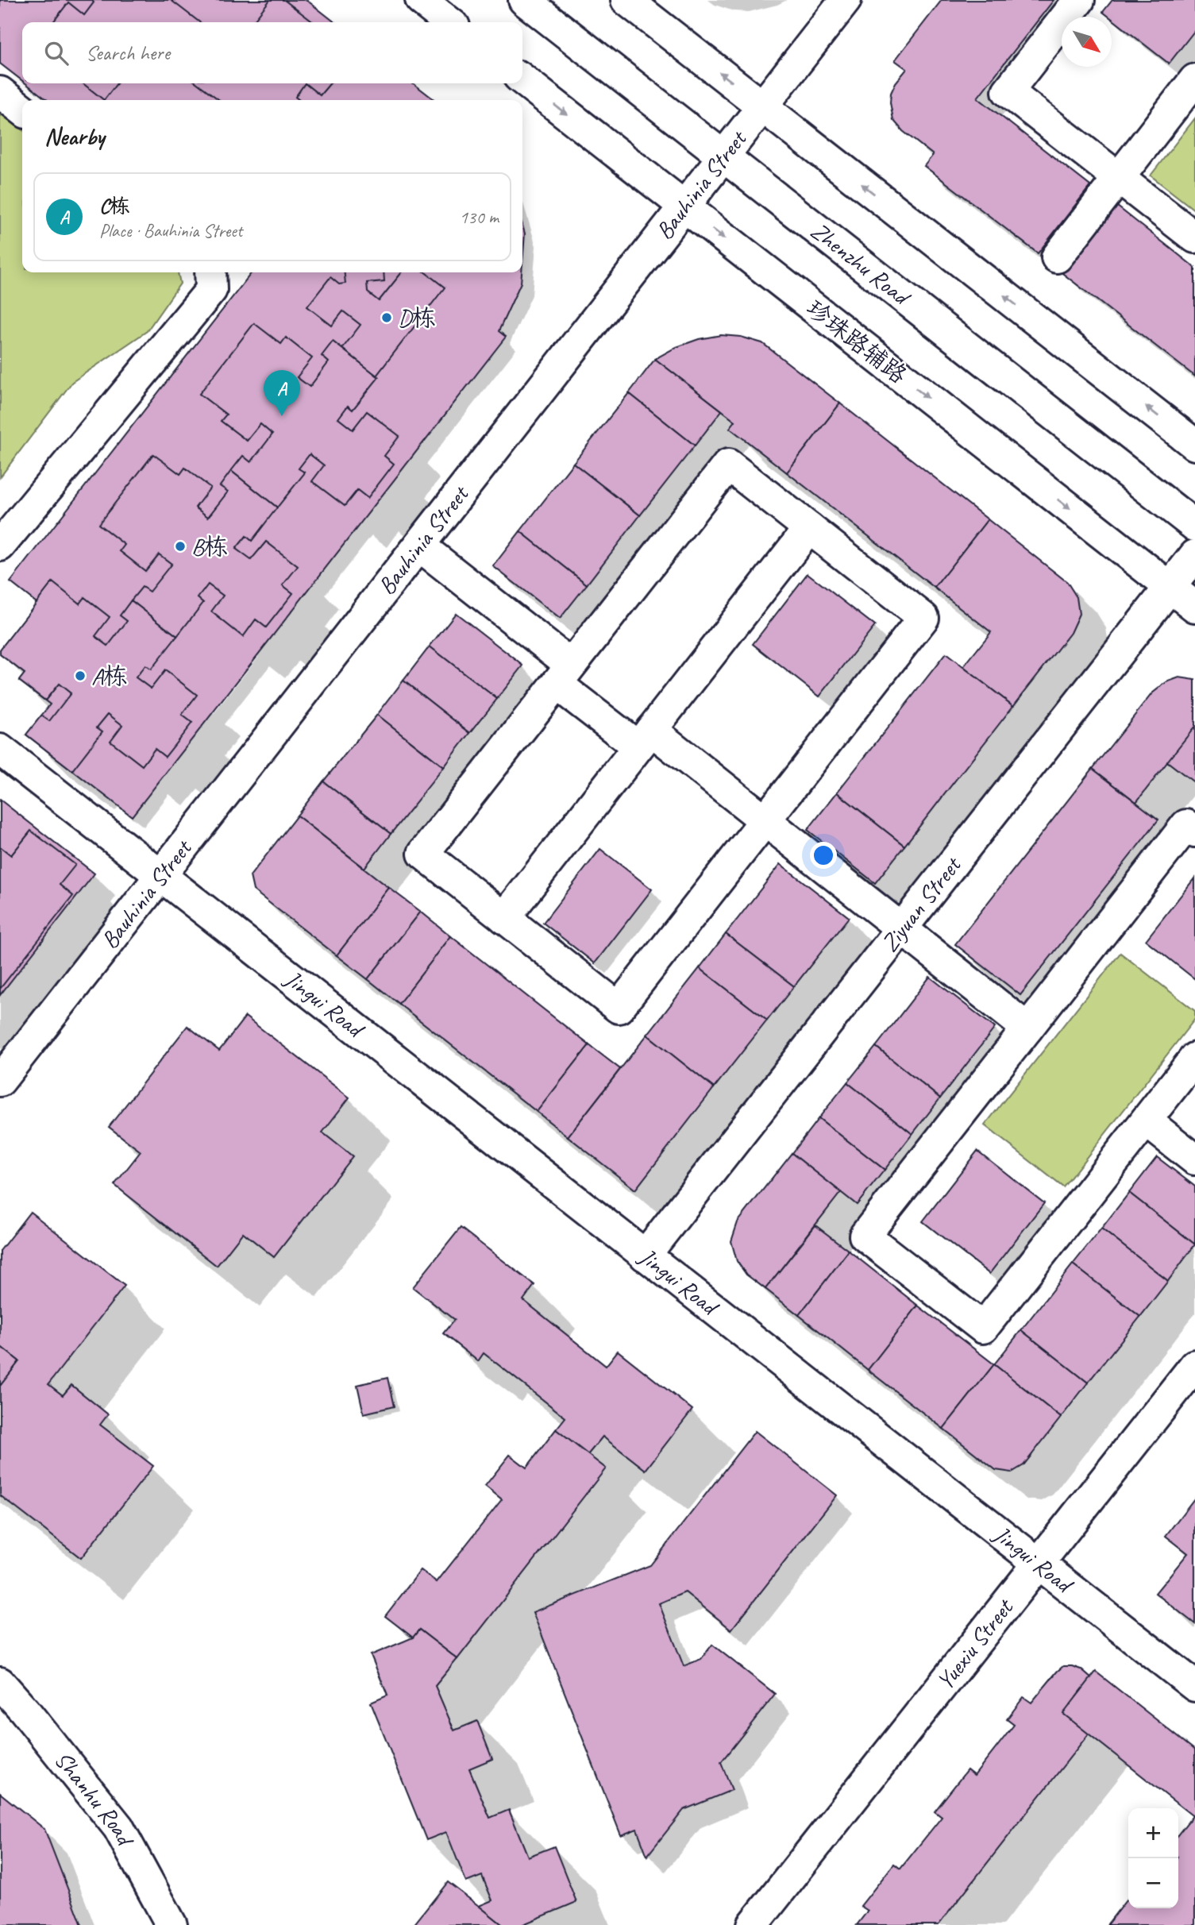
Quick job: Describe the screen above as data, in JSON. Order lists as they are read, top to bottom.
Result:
{
  "streets": {
    "street": [
      "Bauhinia Street",
      "Zhenzhu Road",
      "珍珠路辅路",
      "Ziyuan Street",
      "Jingui Road",
      "Yuexiu Street",
      "Shanhu Road"
    ]
  },
  "crossings": [
    ["Bauhinia Street", "Zhenzhu Road"],
    ["Bauhinia Street", "珍珠路辅路"],
    ["Bauhinia Street", "Jingui Road"],
    ["珍珠路辅路", "Ziyuan Street"],
    ["Ziyuan Street", "Jingui Road"],
    ["Jingui Road", "Yuexiu Street"]
  ],
  "places": ["D栋", "B栋", "A栋"],
  "north": "bottom right",
  "page": {
    "search": "Search here",
    "heading": "Nearby",
    "list": [
      {
        "mark": "A",
        "name": "C栋",
        "note": "Place · Bauhinia Street",
        "value": "130 m"
      }
    ],
    "pins": "A",
    "map_buttons": ["+", "−"]
  }
}
